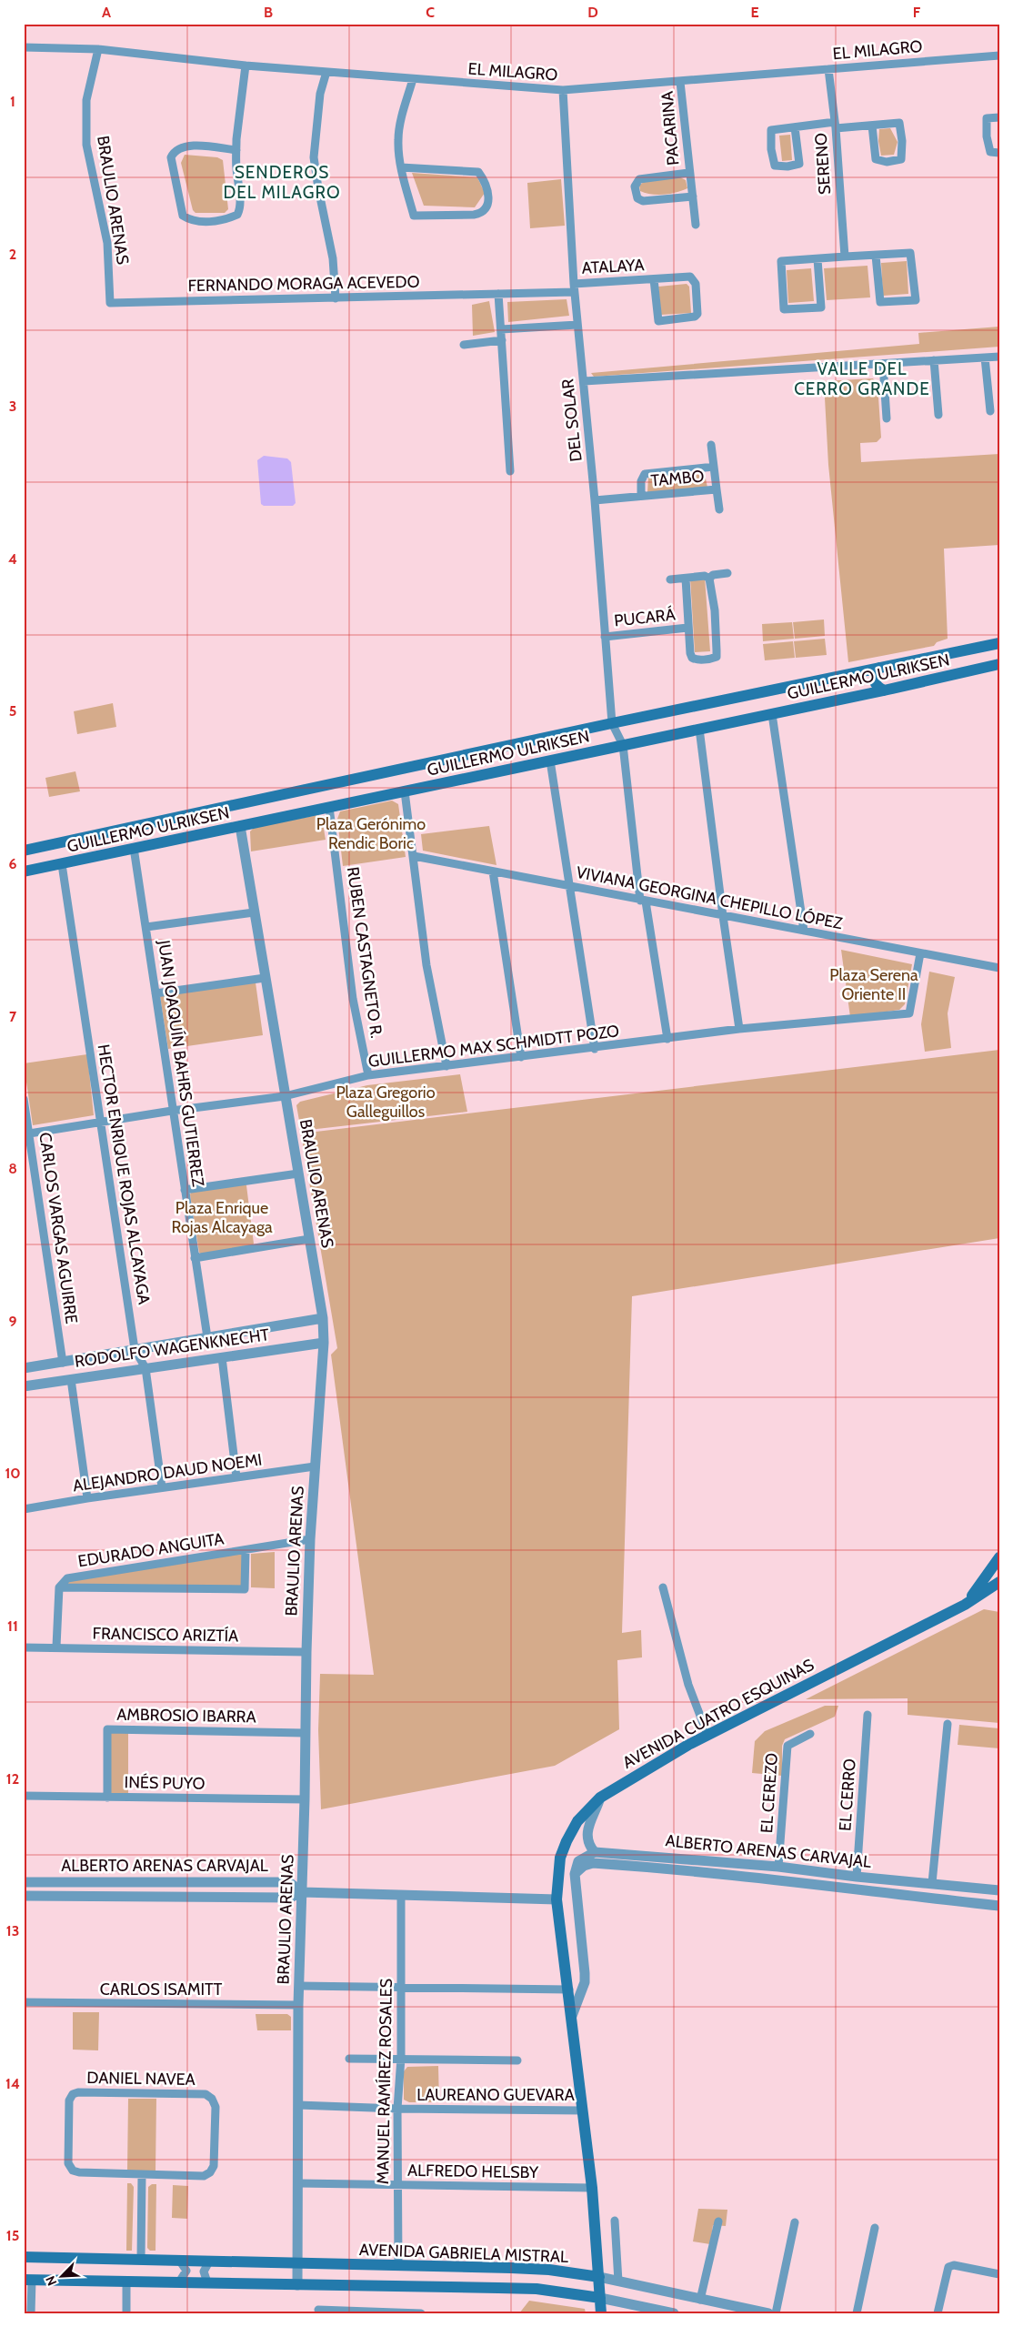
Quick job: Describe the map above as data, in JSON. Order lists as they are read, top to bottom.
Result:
{
  "streets": {
    "main road": ["GUILLERMO ULRIKSEN", "AVENIDA CUATRO ESQUINAS", "AVENIDA GABRIELA MISTRAL"],
    "street": [
      "EL MILAGRO",
      "PACARINA",
      "SERENO",
      "BRAULIO ARENAS",
      "ATALAYA",
      "FERNANDO MORAGA ACEVEDO",
      "DEL SOLAR",
      "TAMBO",
      "PUCARÁ",
      "VIVIANA GEORGINA CHEPILLO LÓPEZ",
      "RUBEN CASTAGNETO R.",
      "GUILLERMO MAX SCHMIDTT POZO",
      "JUAN JOAQUÍN BAHRS GUTIERREZ",
      "HECTOR ENRIQUE ROJAS ALCAYAGA",
      "CARLOS VARGAS AGUIRRE",
      "RODOLFO WAGENKNECHT",
      "ALEJANDRO DAUD NOEMI",
      "EDURADO ANGUITA",
      "FRANCISCO ARIZTÍA",
      "AMBROSIO IBARRA",
      "INÉS PUYO",
      "EL CEREZO",
      "EL CERRO",
      "ALBERTO ARENAS CARVAJAL",
      "CARLOS ISAMITT",
      "DANIEL NAVEA",
      "MANUEL RAMÍREZ ROSALES",
      "LAUREANO GUEVARA",
      "ALFREDO HELSBY"
    ]
  },
  "crossings": [
    ["EL MILAGRO", "PACARINA"],
    ["EL MILAGRO", "SERENO"],
    ["EL MILAGRO", "BRAULIO ARENAS"],
    ["EL MILAGRO", "DEL SOLAR"],
    ["BRAULIO ARENAS", "FERNANDO MORAGA ACEVEDO"],
    ["BRAULIO ARENAS", "GUILLERMO ULRIKSEN"],
    ["BRAULIO ARENAS", "GUILLERMO MAX SCHMIDTT POZO"],
    ["BRAULIO ARENAS", "RODOLFO WAGENKNECHT"],
    ["BRAULIO ARENAS", "ALEJANDRO DAUD NOEMI"],
    ["BRAULIO ARENAS", "EDURADO ANGUITA"],
    ["BRAULIO ARENAS", "FRANCISCO ARIZTÍA"],
    ["BRAULIO ARENAS", "AMBROSIO IBARRA"],
    ["BRAULIO ARENAS", "INÉS PUYO"],
    ["BRAULIO ARENAS", "ALBERTO ARENAS CARVAJAL"],
    ["BRAULIO ARENAS", "CARLOS ISAMITT"],
    ["BRAULIO ARENAS", "LAUREANO GUEVARA"],
    ["BRAULIO ARENAS", "ALFREDO HELSBY"],
    ["BRAULIO ARENAS", "AVENIDA GABRIELA MISTRAL"],
    ["ATALAYA", "FERNANDO MORAGA ACEVEDO"],
    ["ATALAYA", "DEL SOLAR"],
    ["FERNANDO MORAGA ACEVEDO", "DEL SOLAR"],
    ["DEL SOLAR", "TAMBO"],
    ["DEL SOLAR", "PUCARÁ"],
    ["DEL SOLAR", "GUILLERMO ULRIKSEN"],
    ["GUILLERMO ULRIKSEN", "RUBEN CASTAGNETO R."],
    ["GUILLERMO ULRIKSEN", "JUAN JOAQUÍN BAHRS GUTIERREZ"],
    ["GUILLERMO ULRIKSEN", "HECTOR ENRIQUE ROJAS ALCAYAGA"],
    ["VIVIANA GEORGINA CHEPILLO LÓPEZ", "GUILLERMO MAX SCHMIDTT POZO"],
    ["RUBEN CASTAGNETO R.", "GUILLERMO MAX SCHMIDTT POZO"],
    ["GUILLERMO MAX SCHMIDTT POZO", "JUAN JOAQUÍN BAHRS GUTIERREZ"],
    ["GUILLERMO MAX SCHMIDTT POZO", "HECTOR ENRIQUE ROJAS ALCAYAGA"],
    ["GUILLERMO MAX SCHMIDTT POZO", "CARLOS VARGAS AGUIRRE"],
    ["JUAN JOAQUÍN BAHRS GUTIERREZ", "RODOLFO WAGENKNECHT"],
    ["HECTOR ENRIQUE ROJAS ALCAYAGA", "RODOLFO WAGENKNECHT"],
    ["HECTOR ENRIQUE ROJAS ALCAYAGA", "ALEJANDRO DAUD NOEMI"],
    ["CARLOS VARGAS AGUIRRE", "RODOLFO WAGENKNECHT"],
    ["AVENIDA CUATRO ESQUINAS", "ALBERTO ARENAS CARVAJAL"],
    ["AMBROSIO IBARRA", "INÉS PUYO"],
    ["EL CEREZO", "ALBERTO ARENAS CARVAJAL"],
    ["EL CERRO", "ALBERTO ARENAS CARVAJAL"],
    ["ALBERTO ARENAS CARVAJAL", "MANUEL RAMÍREZ ROSALES"],
    ["MANUEL RAMÍREZ ROSALES", "LAUREANO GUEVARA"],
    ["MANUEL RAMÍREZ ROSALES", "ALFREDO HELSBY"],
    ["MANUEL RAMÍREZ ROSALES", "AVENIDA GABRIELA MISTRAL"]
  ],
  "districts": ["SENDEROS DEL MILAGRO", "VALLE DEL CERRO GRANDE"],
  "parks": [
    "Plaza Gerónimo Rendic Boric",
    "Plaza Serena Oriente II",
    "Plaza Gregorio Galleguillos",
    "Plaza Enrique Rojas Alcayaga"
  ],
  "north": "bottom left",
  "grid": {
    "columns": [
      "A",
      "B",
      "C",
      "D",
      "E",
      "F"
    ],
    "rows": [
      "1",
      "2",
      "3",
      "4",
      "5",
      "6",
      "7",
      "8",
      "9",
      "10",
      "11",
      "12",
      "13",
      "14",
      "15"
    ]
  }
}
